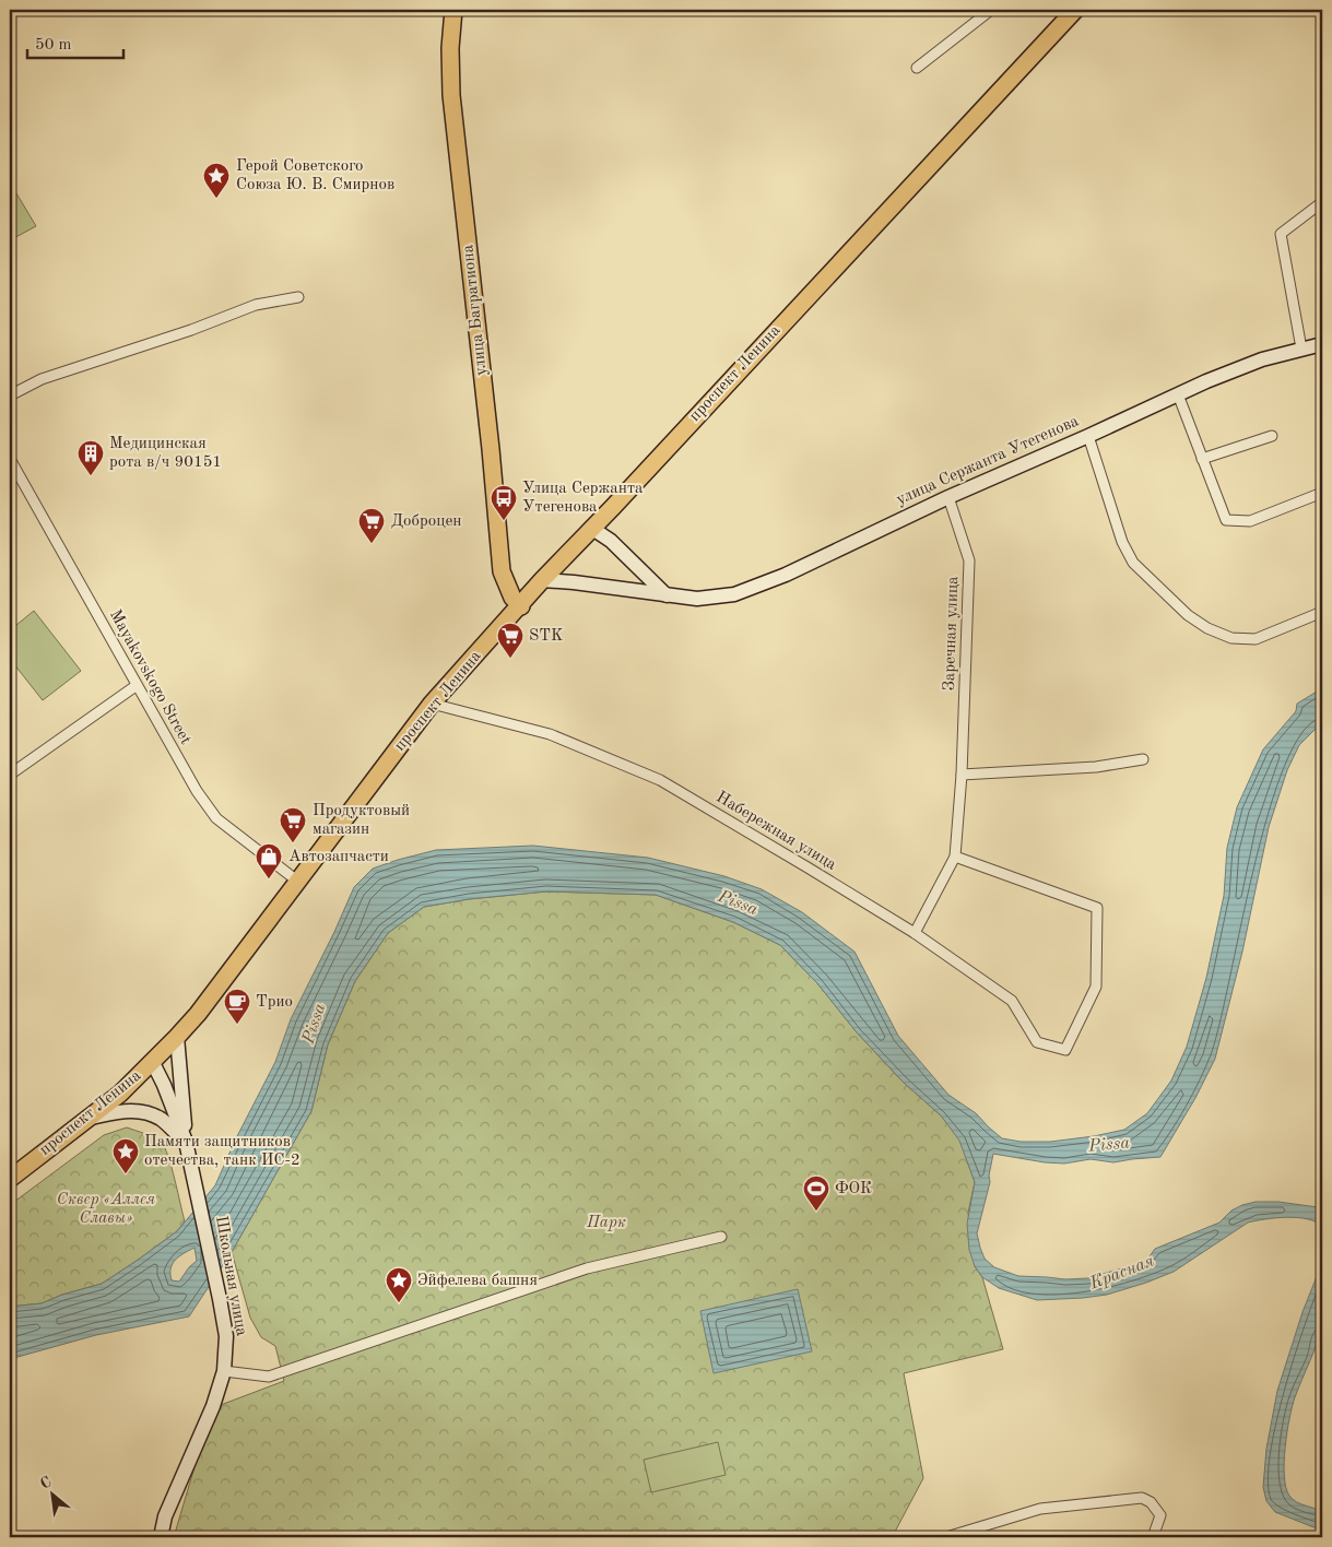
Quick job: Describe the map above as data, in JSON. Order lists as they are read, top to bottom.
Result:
{
  "streets": {
    "main road": [
      "улица Багратиона",
      "проспект Ленина",
      "улица Сержанта Утегенова",
      "Школьная улица"
    ],
    "street": ["Заречная улица", "Mayakovskogo Street", "Набережная улица"]
  },
  "crossings": [
    ["улица Багратиона", "проспект Ленина"],
    ["проспект Ленина", "улица Сержанта Утегенова"],
    ["проспект Ленина", "Mayakovskogo Street"],
    ["проспект Ленина", "Набережная улица"],
    ["проспект Ленина", "Школьная улица"],
    ["улица Сержанта Утегенова", "Заречная улица"],
    ["Заречная улица", "Набережная улица"]
  ],
  "water": ["Pissa", "Красная"],
  "parks": ["Сквер «Аллея Славы»", "Парк"],
  "places": {
    "place": ["Герой Советского Союза Ю. В. Смирнов", "Памяти защитников отечества, танк ИС-2", "Эйфелева башня"],
    "building": ["Медицинская рота в/ч 90151"],
    "bus stop": ["Улица Сержанта Утегенова"],
    "supermarket": ["Доброцен", "STK", "Продуктовый магазин"],
    "shop": ["Автозапчасти"],
    "cafe": ["Трио"],
    "sports": ["ФОК"]
  },
  "scale_bar": "50 m",
  "north": "top left"
}
